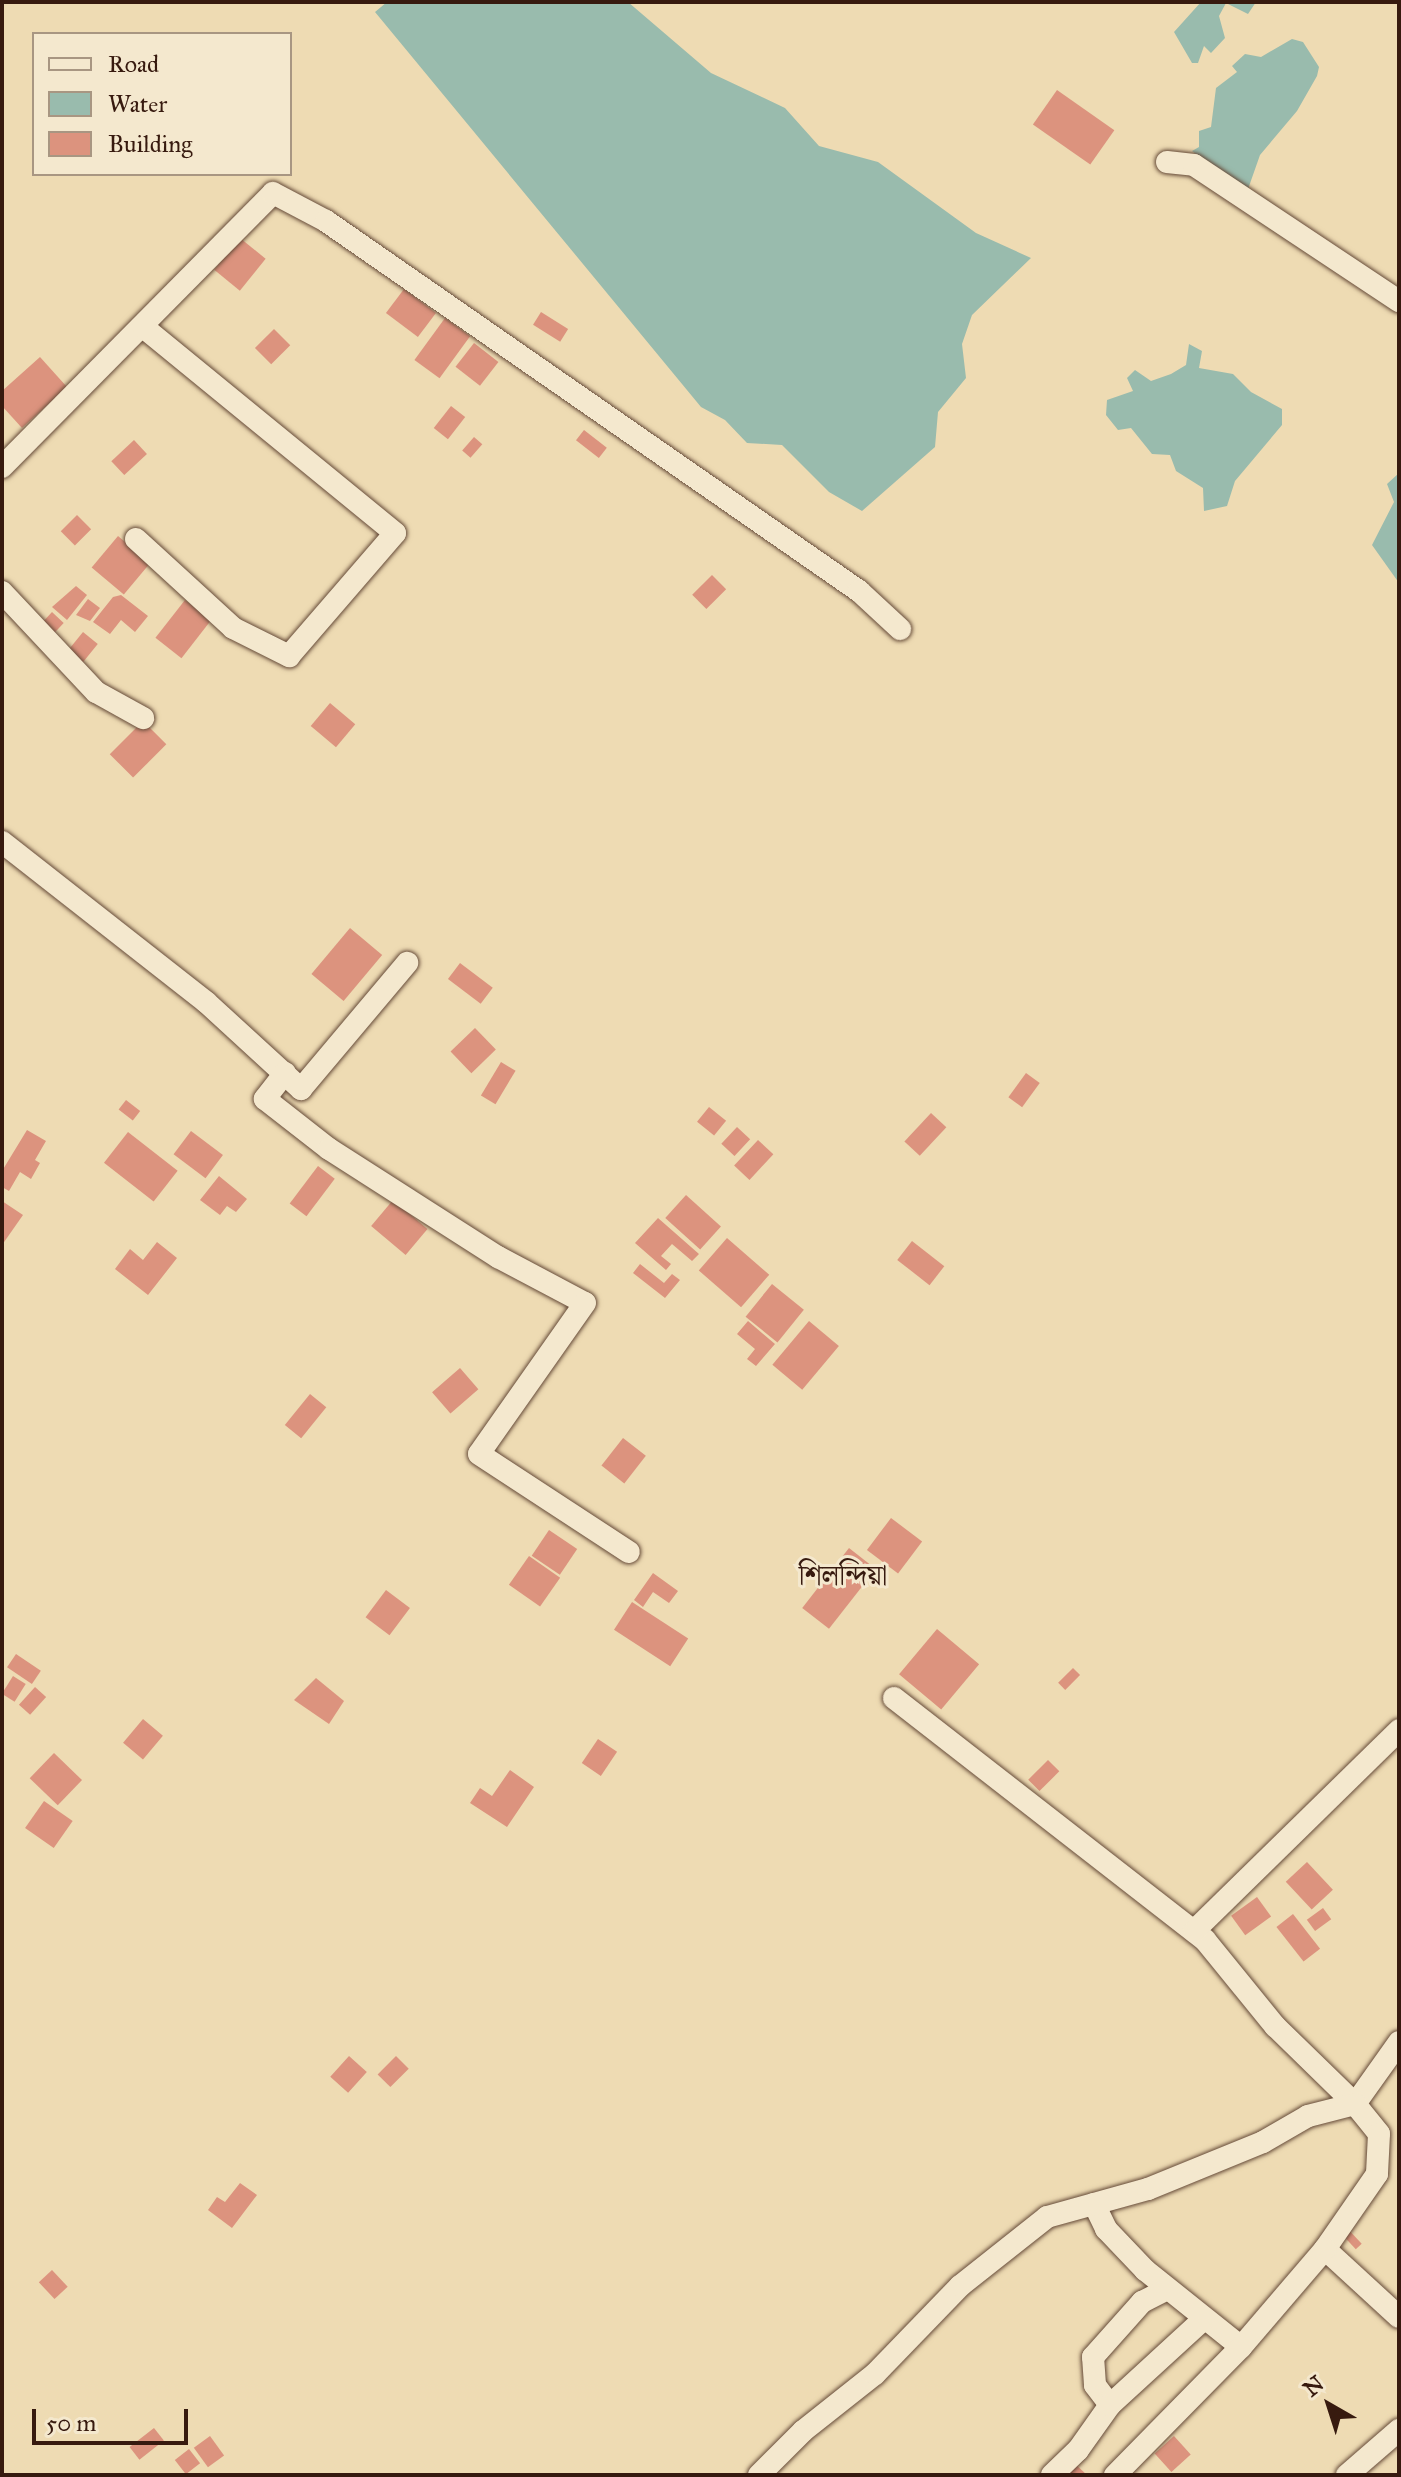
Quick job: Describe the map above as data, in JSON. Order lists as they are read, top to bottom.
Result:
{
  "districts": ["শিলন্দিয়া"],
  "legend": ["Road", "Water", "Building"],
  "scale_bar": "50 m",
  "north": "top left"
}
